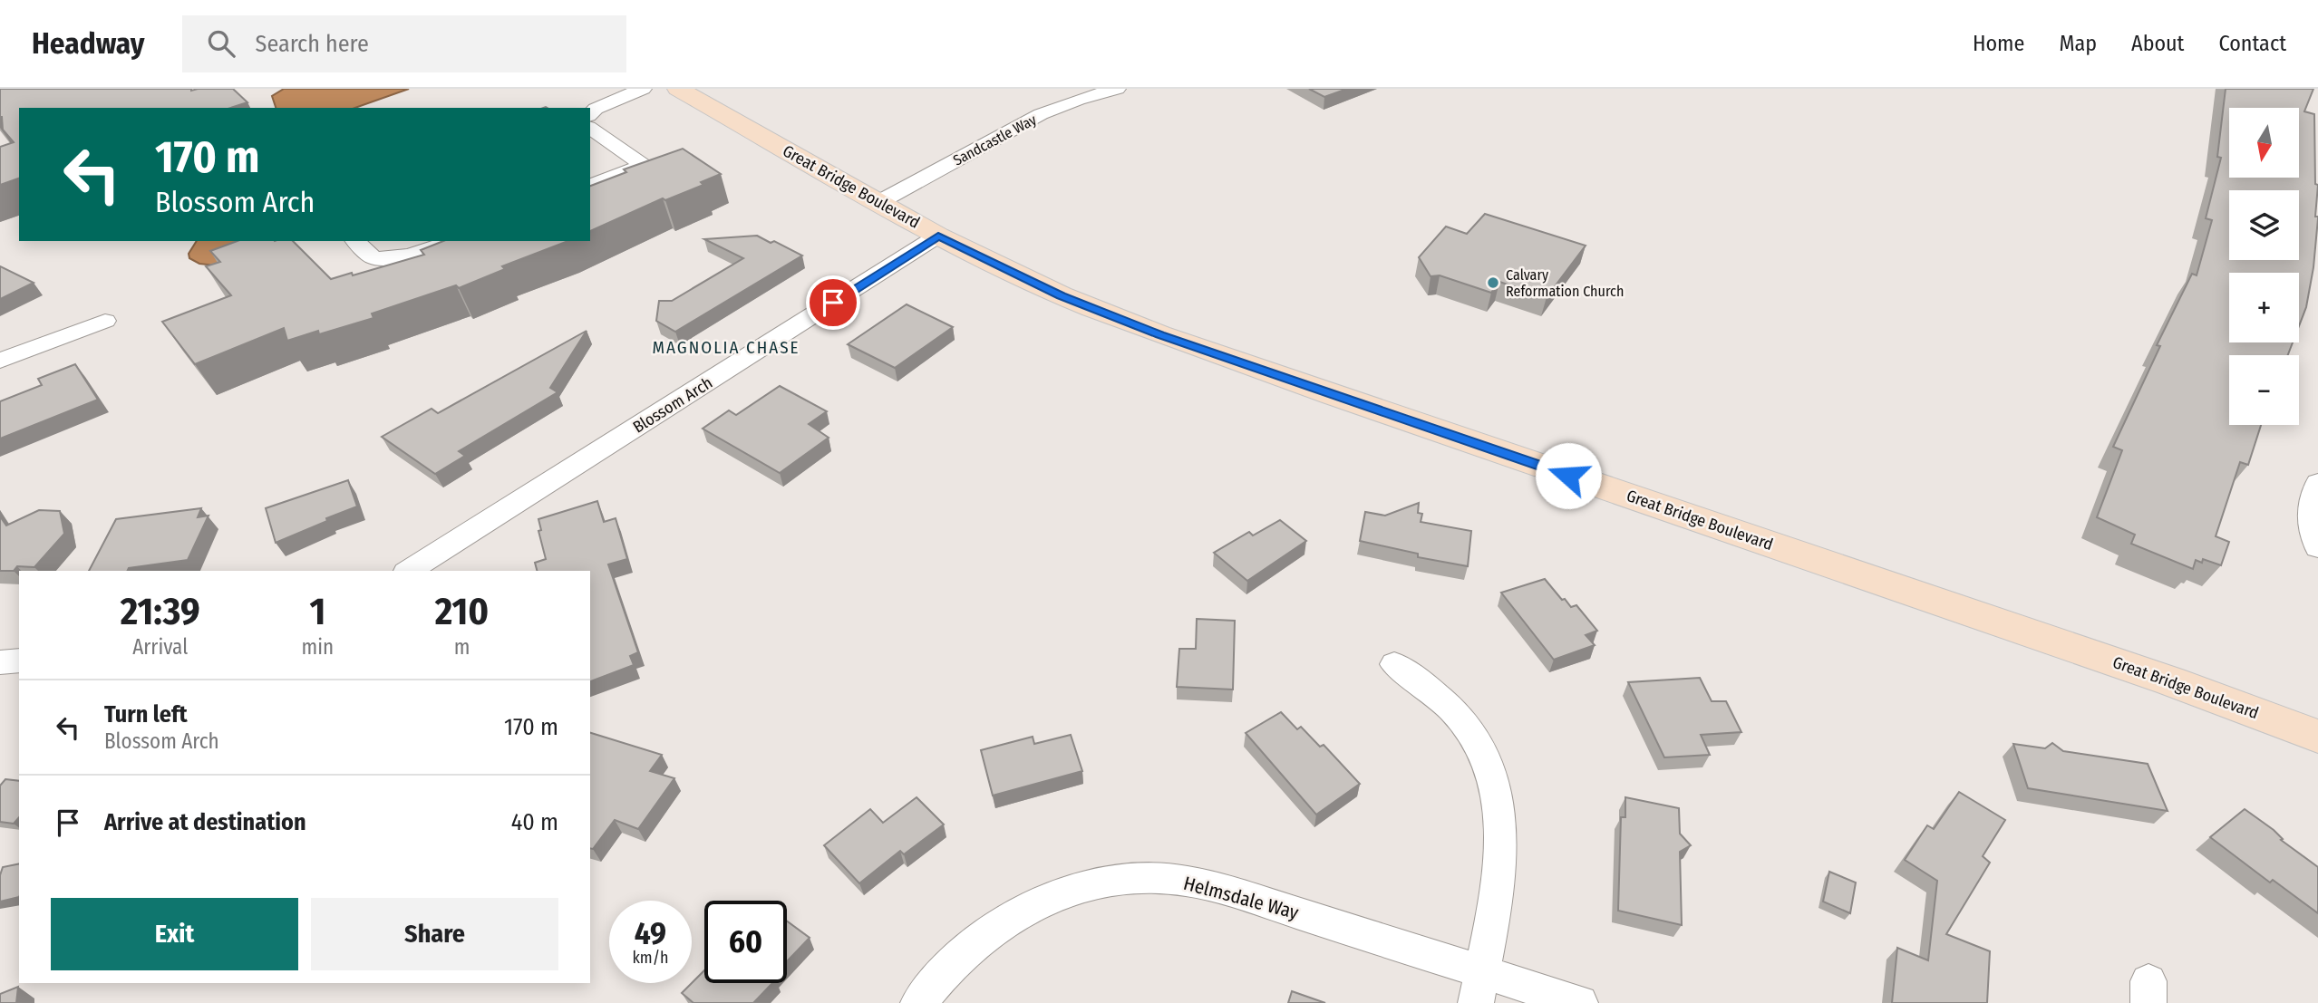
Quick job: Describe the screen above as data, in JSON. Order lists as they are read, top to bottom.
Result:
{
  "streets": {
    "main road": ["Great Bridge Boulevard"],
    "street": ["Sandcastle Way", "Blossom Arch", "Helmsdale Way"]
  },
  "crossings": [
    ["Sandcastle Way", "Great Bridge Boulevard"],
    ["Great Bridge Boulevard", "Blossom Arch"]
  ],
  "districts": ["MAGNOLIA CHASE"],
  "places": ["Calvary Reformation Church"],
  "north": "bottom",
  "page": {
    "header": "Headway",
    "search": "Search here",
    "nav": [
      "Home",
      "Map",
      "About",
      "Contact"
    ],
    "map_buttons": ["+", "−"],
    "turn": ["170 m", "Blossom Arch"],
    "eta": [
      "21:39",
      "Arrival",
      "1",
      "min",
      "210",
      "m"
    ],
    "list": [
      {
        "name": "Turn left",
        "note": "Blossom Arch",
        "value": "170 m"
      },
      {
        "name": "Arrive at destination",
        "value": "40 m"
      }
    ],
    "buttons": ["Exit", "Share"],
    "speed": "49 km/h",
    "limit": "60"
  }
}
